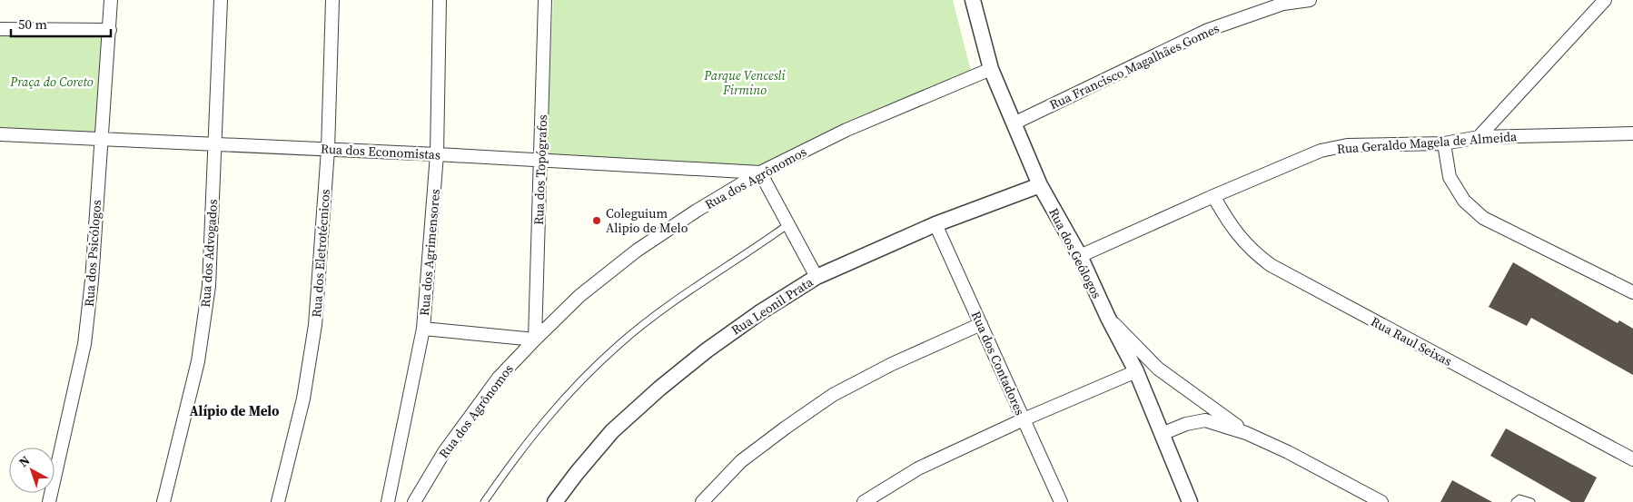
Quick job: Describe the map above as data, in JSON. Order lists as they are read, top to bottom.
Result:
{
  "streets": {
    "street": [
      "Rua Francisco Magalhães Gomes",
      "Rua Geraldo Magela de Almeida",
      "Rua dos Economistas",
      "Rua dos Topógrafos",
      "Rua dos Agrônomos",
      "Rua dos Agrimensores",
      "Rua dos Psicólogos",
      "Rua dos Advogados",
      "Rua dos Eletrotécnicos",
      "Rua dos Geólogos",
      "Rua Leonil Prata",
      "Rua Raul Seixas",
      "Rua dos Contadores"
    ]
  },
  "crossings": [
    ["Rua Francisco Magalhães Gomes", "Rua dos Geólogos"],
    ["Rua Geraldo Magela de Almeida", "Rua dos Geólogos"],
    ["Rua Geraldo Magela de Almeida", "Rua Raul Seixas"],
    ["Rua dos Economistas", "Rua dos Topógrafos"],
    ["Rua dos Economistas", "Rua dos Agrônomos"],
    ["Rua dos Economistas", "Rua dos Agrimensores"],
    ["Rua dos Economistas", "Rua dos Psicólogos"],
    ["Rua dos Economistas", "Rua dos Advogados"],
    ["Rua dos Economistas", "Rua dos Eletrotécnicos"],
    ["Rua dos Topógrafos", "Rua dos Agrônomos"],
    ["Rua dos Agrônomos", "Rua dos Geólogos"],
    ["Rua dos Geólogos", "Rua Leonil Prata"],
    ["Rua Leonil Prata", "Rua dos Contadores"]
  ],
  "districts": ["Alípio de Melo"],
  "parks": ["Parque Vencesli Firmino", "Praça do Coreto"],
  "places": ["Coleguium Alipio de Melo"],
  "scale_bar": "50 m",
  "north": "top left"
}
